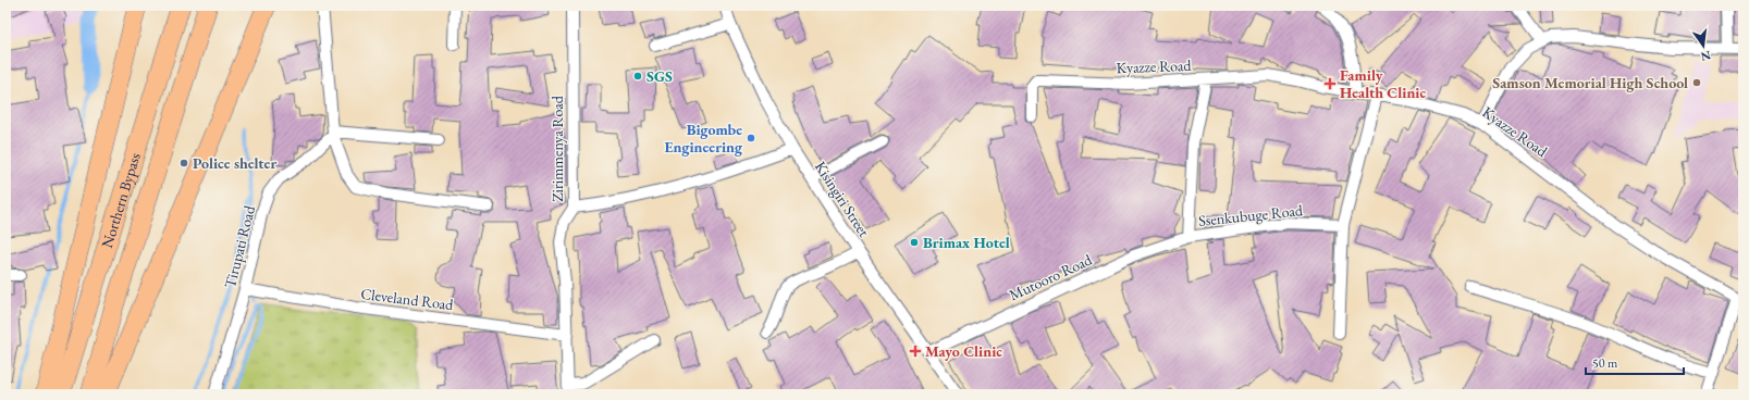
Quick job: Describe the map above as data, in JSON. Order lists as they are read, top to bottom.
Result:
{
  "streets": {
    "highway": ["Northern Bypass"],
    "street": [
      "Kyazze Road",
      "Zirimmenya Road",
      "Kisingiri Street",
      "Ssenkubuge Road",
      "Tirupati Road",
      "Mutooro Road",
      "Cleveland Road"
    ]
  },
  "crossings": [
    ["Kyazze Road", "Ssenkubuge Road"],
    ["Zirimmenya Road", "Cleveland Road"],
    ["Kisingiri Street", "Mutooro Road"],
    ["Ssenkubuge Road", "Mutooro Road"],
    ["Tirupati Road", "Cleveland Road"]
  ],
  "places": {
    "other": [
      "SGS",
      "Samson Memorial High School",
      "Bigombe Engineering",
      "Police shelter",
      "Brimax Hotel"
    ],
    "health": ["Family Health Clinic", "Mayo Clinic"]
  },
  "scale_bar": "50 m",
  "north": "bottom"
}
